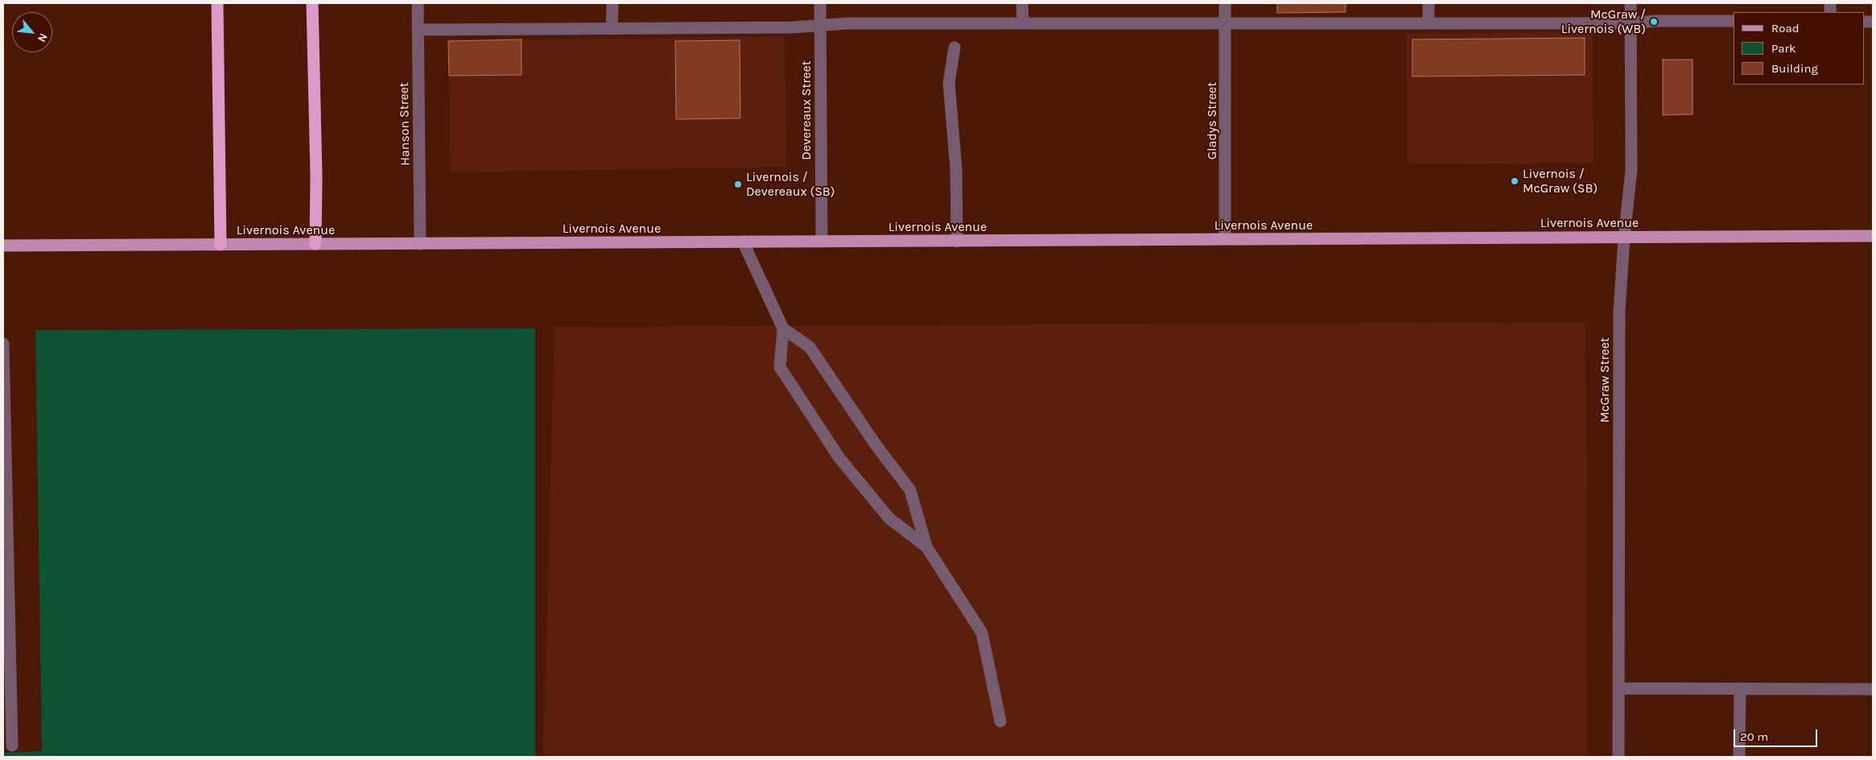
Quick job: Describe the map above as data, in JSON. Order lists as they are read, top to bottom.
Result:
{
  "streets": {
    "main road": ["Livernois Avenue"],
    "street": [
      "Devereaux Street",
      "Gladys Street",
      "Hanson Street",
      "McGraw Street"
    ]
  },
  "crossings": [
    ["Devereaux Street", "Livernois Avenue"],
    ["Gladys Street", "Livernois Avenue"],
    ["Hanson Street", "Livernois Avenue"],
    ["Livernois Avenue", "McGraw Street"]
  ],
  "places": ["McGraw / Livernois (WB)", "Livernois / McGraw (SB)", "Livernois / Devereaux (SB)"],
  "legend": ["Road", "Park", "Building"],
  "scale_bar": "20 m",
  "north": "bottom right"
}
